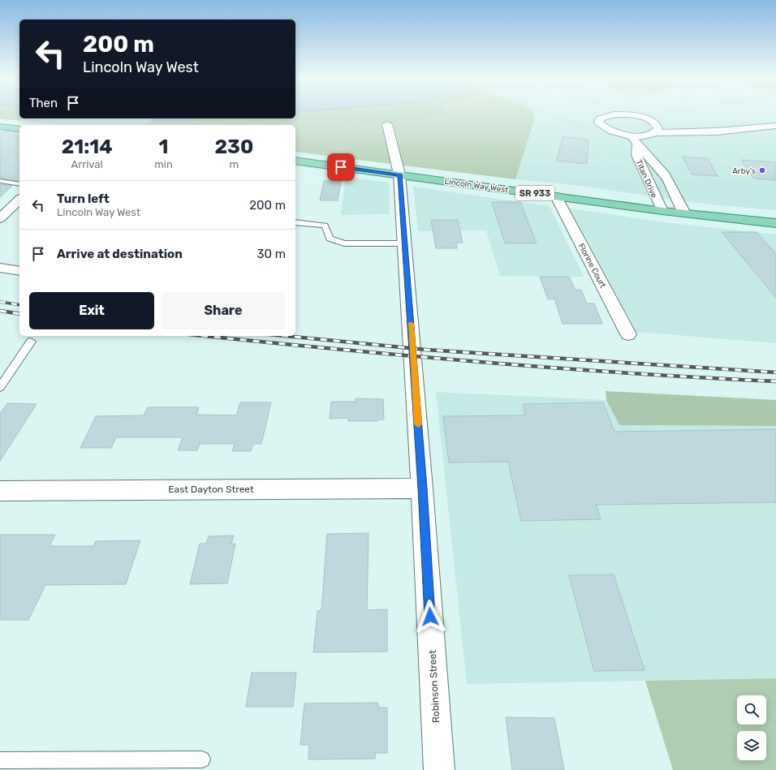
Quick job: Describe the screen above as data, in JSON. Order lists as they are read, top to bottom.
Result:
{
  "streets": {
    "main road": ["Lincoln Way West", "SR 933"],
    "street": [
      "Titan Drive",
      "Florine Court",
      "East Dayton Street",
      "Robinson Street"
    ]
  },
  "crossings": [
    ["Titan Drive", "Lincoln Way West"],
    ["Lincoln Way West", "Florine Court"],
    ["Lincoln Way West", "Robinson Street"],
    ["East Dayton Street", "Robinson Street"]
  ],
  "places": ["Arby's"],
  "page": {
    "turn": ["200 m", "Lincoln Way West"],
    "then": "Then",
    "eta": [
      "21:14",
      "Arrival",
      "1",
      "min",
      "230",
      "m"
    ],
    "list": [
      {
        "name": "Turn left",
        "note": "Lincoln Way West",
        "value": "200 m"
      },
      {
        "name": "Arrive at destination",
        "value": "30 m"
      }
    ],
    "buttons": ["Exit", "Share"]
  }
}
